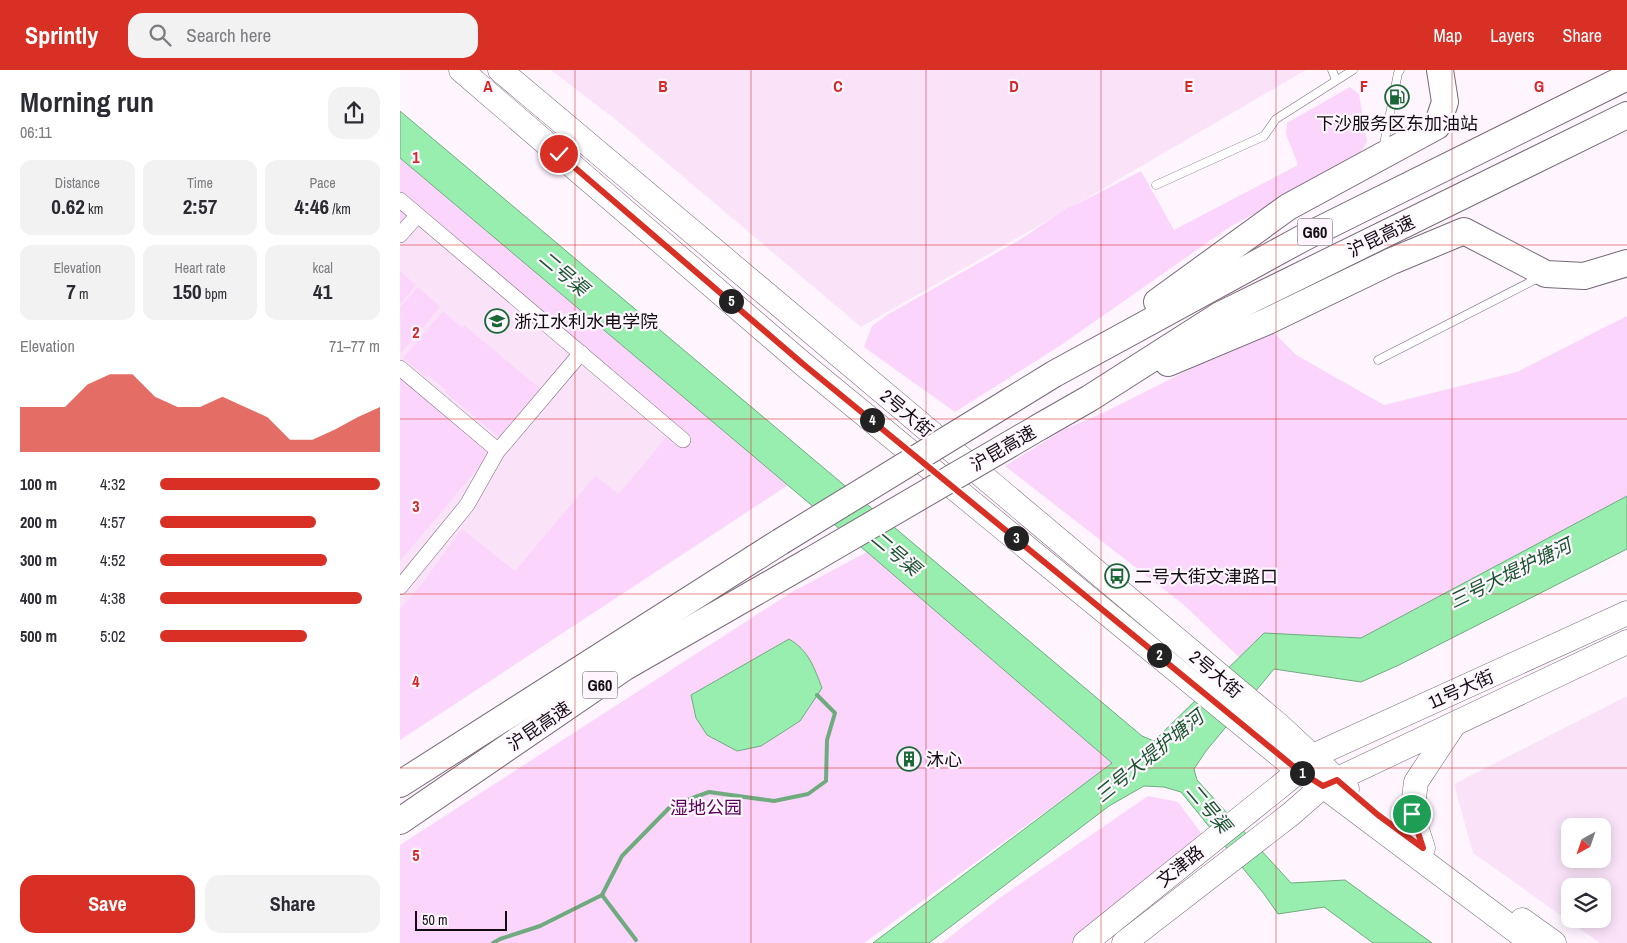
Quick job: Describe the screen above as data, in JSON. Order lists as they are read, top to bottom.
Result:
{
  "streets": {
    "highway": ["G60", "沪昆高速"],
    "main road": ["2号大街", "11号大街", "文津路"]
  },
  "crossings": [
    ["2号大街", "11号大街"],
    ["2号大街", "文津路"],
    ["11号大街", "文津路"]
  ],
  "water": ["二号渠", "三号大堤护塘河"],
  "parks": ["湿地公园"],
  "places": {
    "fuel station": ["下沙服务区东加油站"],
    "school or university": ["浙江水利水电学院"],
    "bus stop": ["二号大街文津路口"],
    "building": ["沐心"]
  },
  "scale_bar": "50 m",
  "north": "bottom left",
  "page": {
    "header": "Sprintly",
    "search": "Search here",
    "nav": ["Map", "Layers", "Share"],
    "heading": ["Morning run", "06:11"],
    "stats": [
      ["Distance", "0.62 km"],
      ["Time", "2:57"],
      ["Pace", "4:46 /km"],
      ["Elevation", "7 m"],
      ["Heart rate", "150 bpm"],
      ["kcal", "41"]
    ],
    "pins": [
      "5",
      "4",
      "3",
      "2",
      "1"
    ],
    "chart": ["Elevation", "71–77 m"],
    "list": [
      {
        "name": "100 m",
        "note": "4:32"
      },
      {
        "name": "200 m",
        "note": "4:57"
      },
      {
        "name": "300 m",
        "note": "4:52"
      },
      {
        "name": "400 m",
        "note": "4:38"
      },
      {
        "name": "500 m",
        "note": "5:02"
      }
    ],
    "buttons": ["Save", "Share"],
    "scale": "50 m"
  },
  "grid": {
    "columns": [
      "A",
      "B",
      "C",
      "D",
      "E",
      "F",
      "G"
    ],
    "rows": [
      "1",
      "2",
      "3",
      "4",
      "5"
    ]
  }
}
